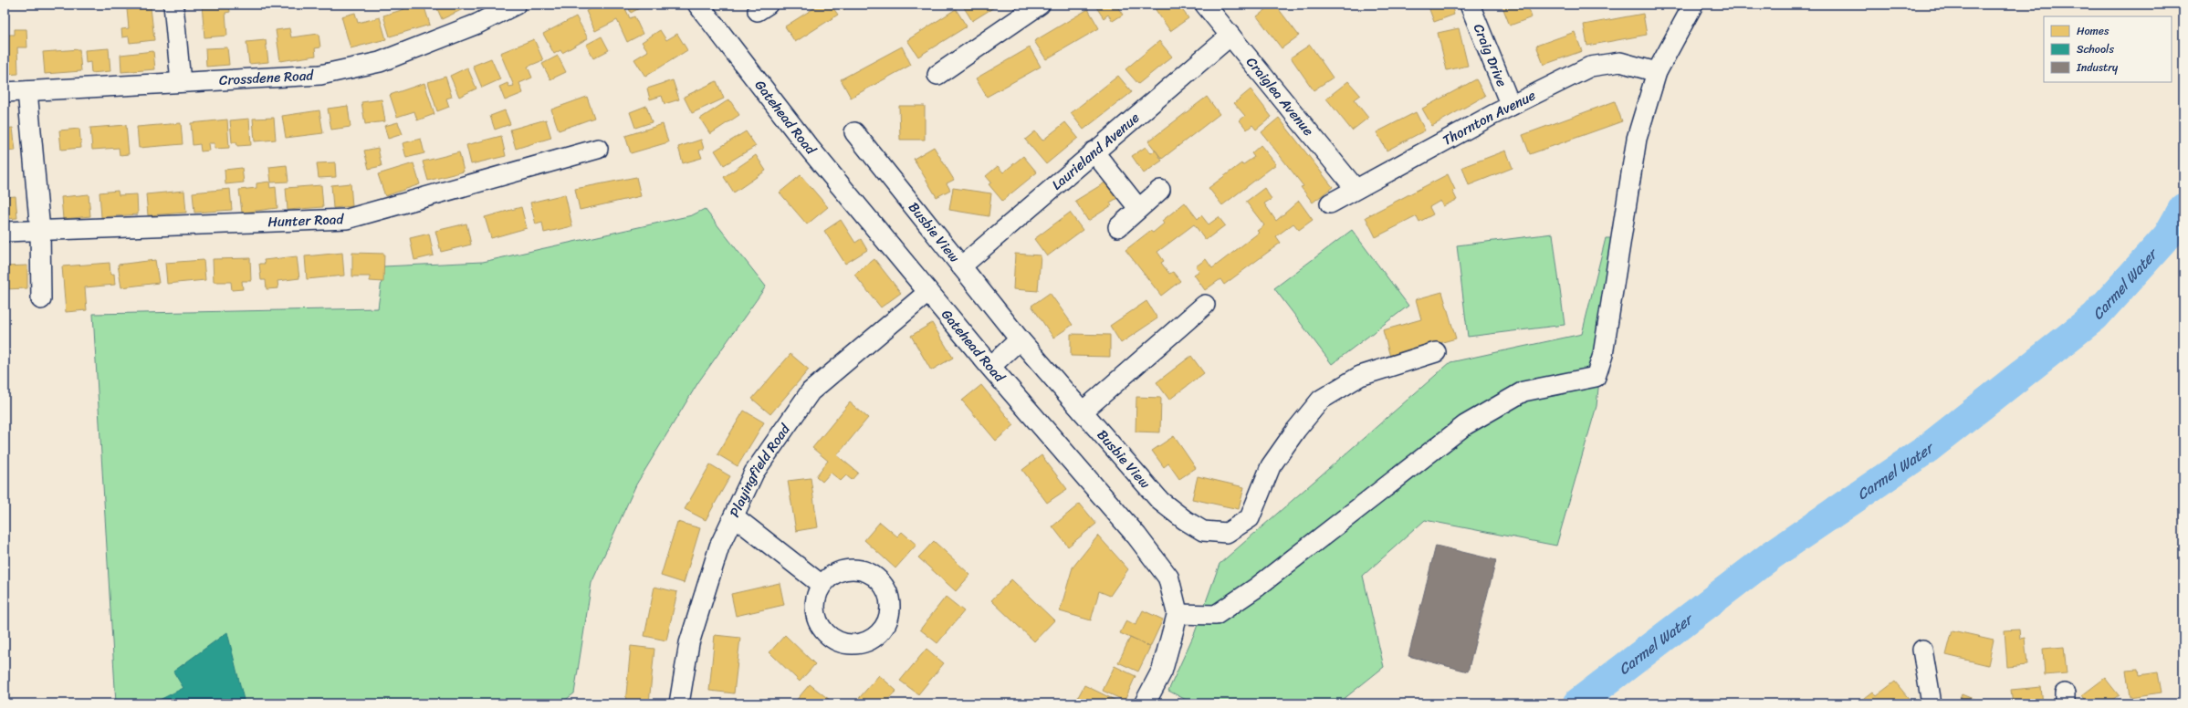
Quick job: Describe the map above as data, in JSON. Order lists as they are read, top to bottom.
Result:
{
  "streets": {
    "main road": ["Gatehead Road"],
    "street": [
      "Craig Drive",
      "Crossdene Road",
      "Craiglea Avenue",
      "Thornton Avenue",
      "Laurieland Avenue",
      "Hunter Road",
      "Busbie View",
      "Playingfield Road"
    ]
  },
  "crossings": [
    ["Craig Drive", "Thornton Avenue"],
    ["Craiglea Avenue", "Thornton Avenue"],
    ["Craiglea Avenue", "Laurieland Avenue"],
    ["Gatehead Road", "Playingfield Road"],
    ["Laurieland Avenue", "Busbie View"]
  ],
  "water": ["Carmel Water"],
  "legend": ["Homes", "Schools", "Industry"]
}
